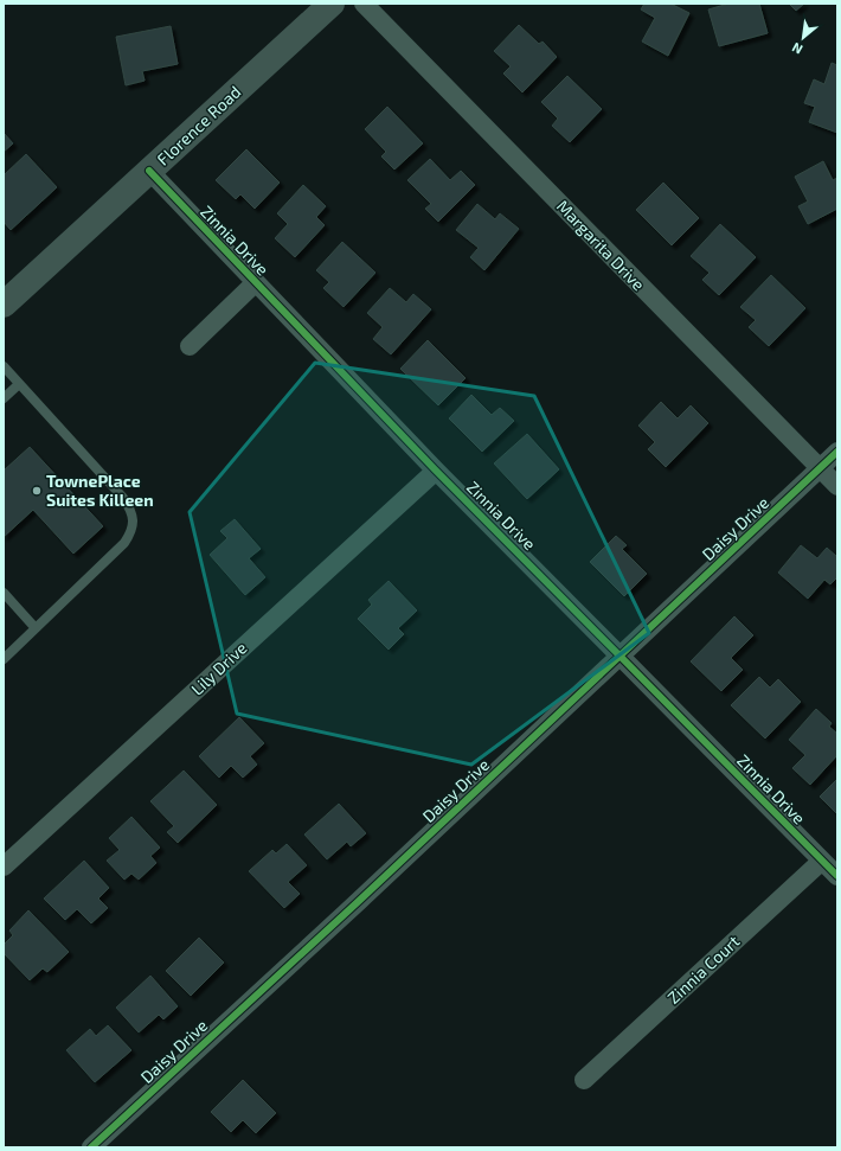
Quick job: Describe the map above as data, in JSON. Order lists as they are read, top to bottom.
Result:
{
  "streets": {
    "street": [
      "Florence Road",
      "Zinnia Drive",
      "Margarita Drive",
      "Daisy Drive",
      "Lily Drive",
      "Zinnia Court"
    ]
  },
  "crossings": [
    ["Florence Road", "Zinnia Drive"],
    ["Zinnia Drive", "Daisy Drive"],
    ["Zinnia Drive", "Lily Drive"],
    ["Zinnia Drive", "Zinnia Court"],
    ["Margarita Drive", "Daisy Drive"]
  ],
  "places": ["TownePlace Suites Killeen"],
  "north": "bottom left"
}
